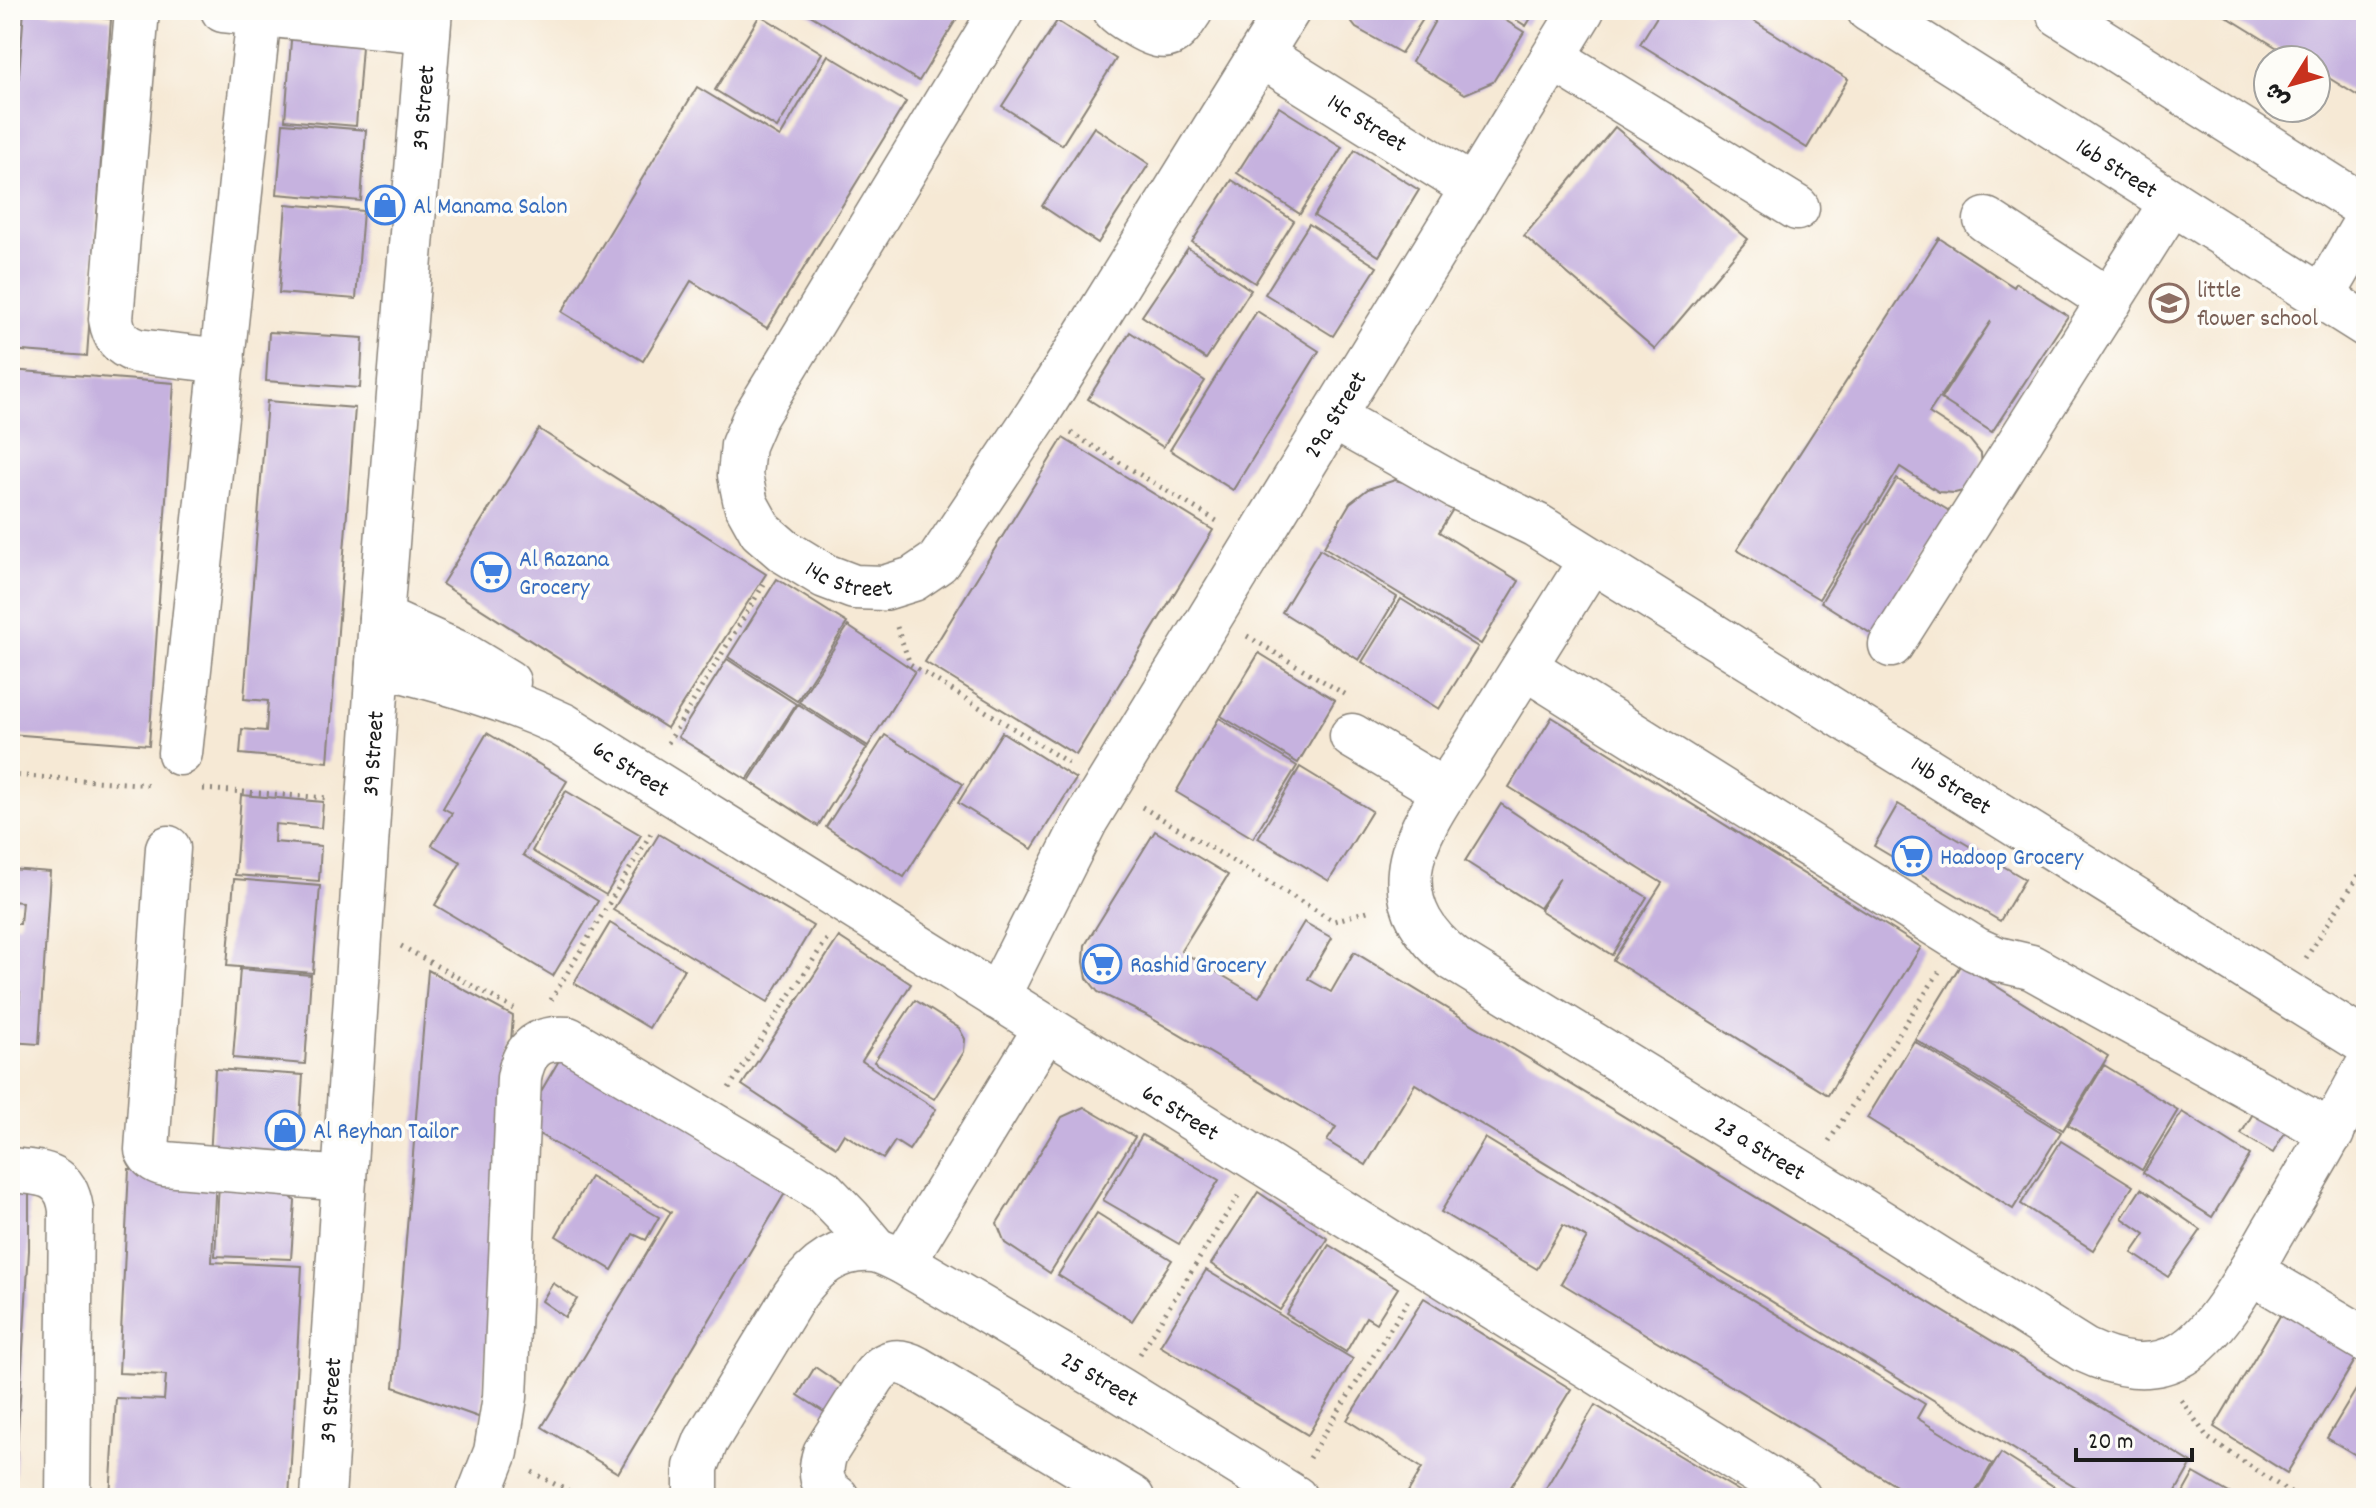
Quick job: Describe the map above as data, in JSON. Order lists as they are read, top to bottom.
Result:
{
  "streets": {
    "street": [
      "39 Street",
      "14c Street",
      "16b Street",
      "29a Street",
      "6c Street",
      "14b Street",
      "23 a Street",
      "25 Street"
    ]
  },
  "crossings": [
    ["39 Street", "6c Street"],
    ["14c Street", "29a Street"],
    ["29a Street", "6c Street"],
    ["29a Street", "14b Street"],
    ["14b Street", "23 a Street"]
  ],
  "places": {
    "shop": ["Al Manama Salon", "Al Reyhan Tailor"],
    "school or university": ["little flower school"],
    "supermarket": ["Al Razana Grocery", "Hadoop Grocery", "Rashid Grocery"]
  },
  "scale_bar": "20 m",
  "north": "bottom left"
}
